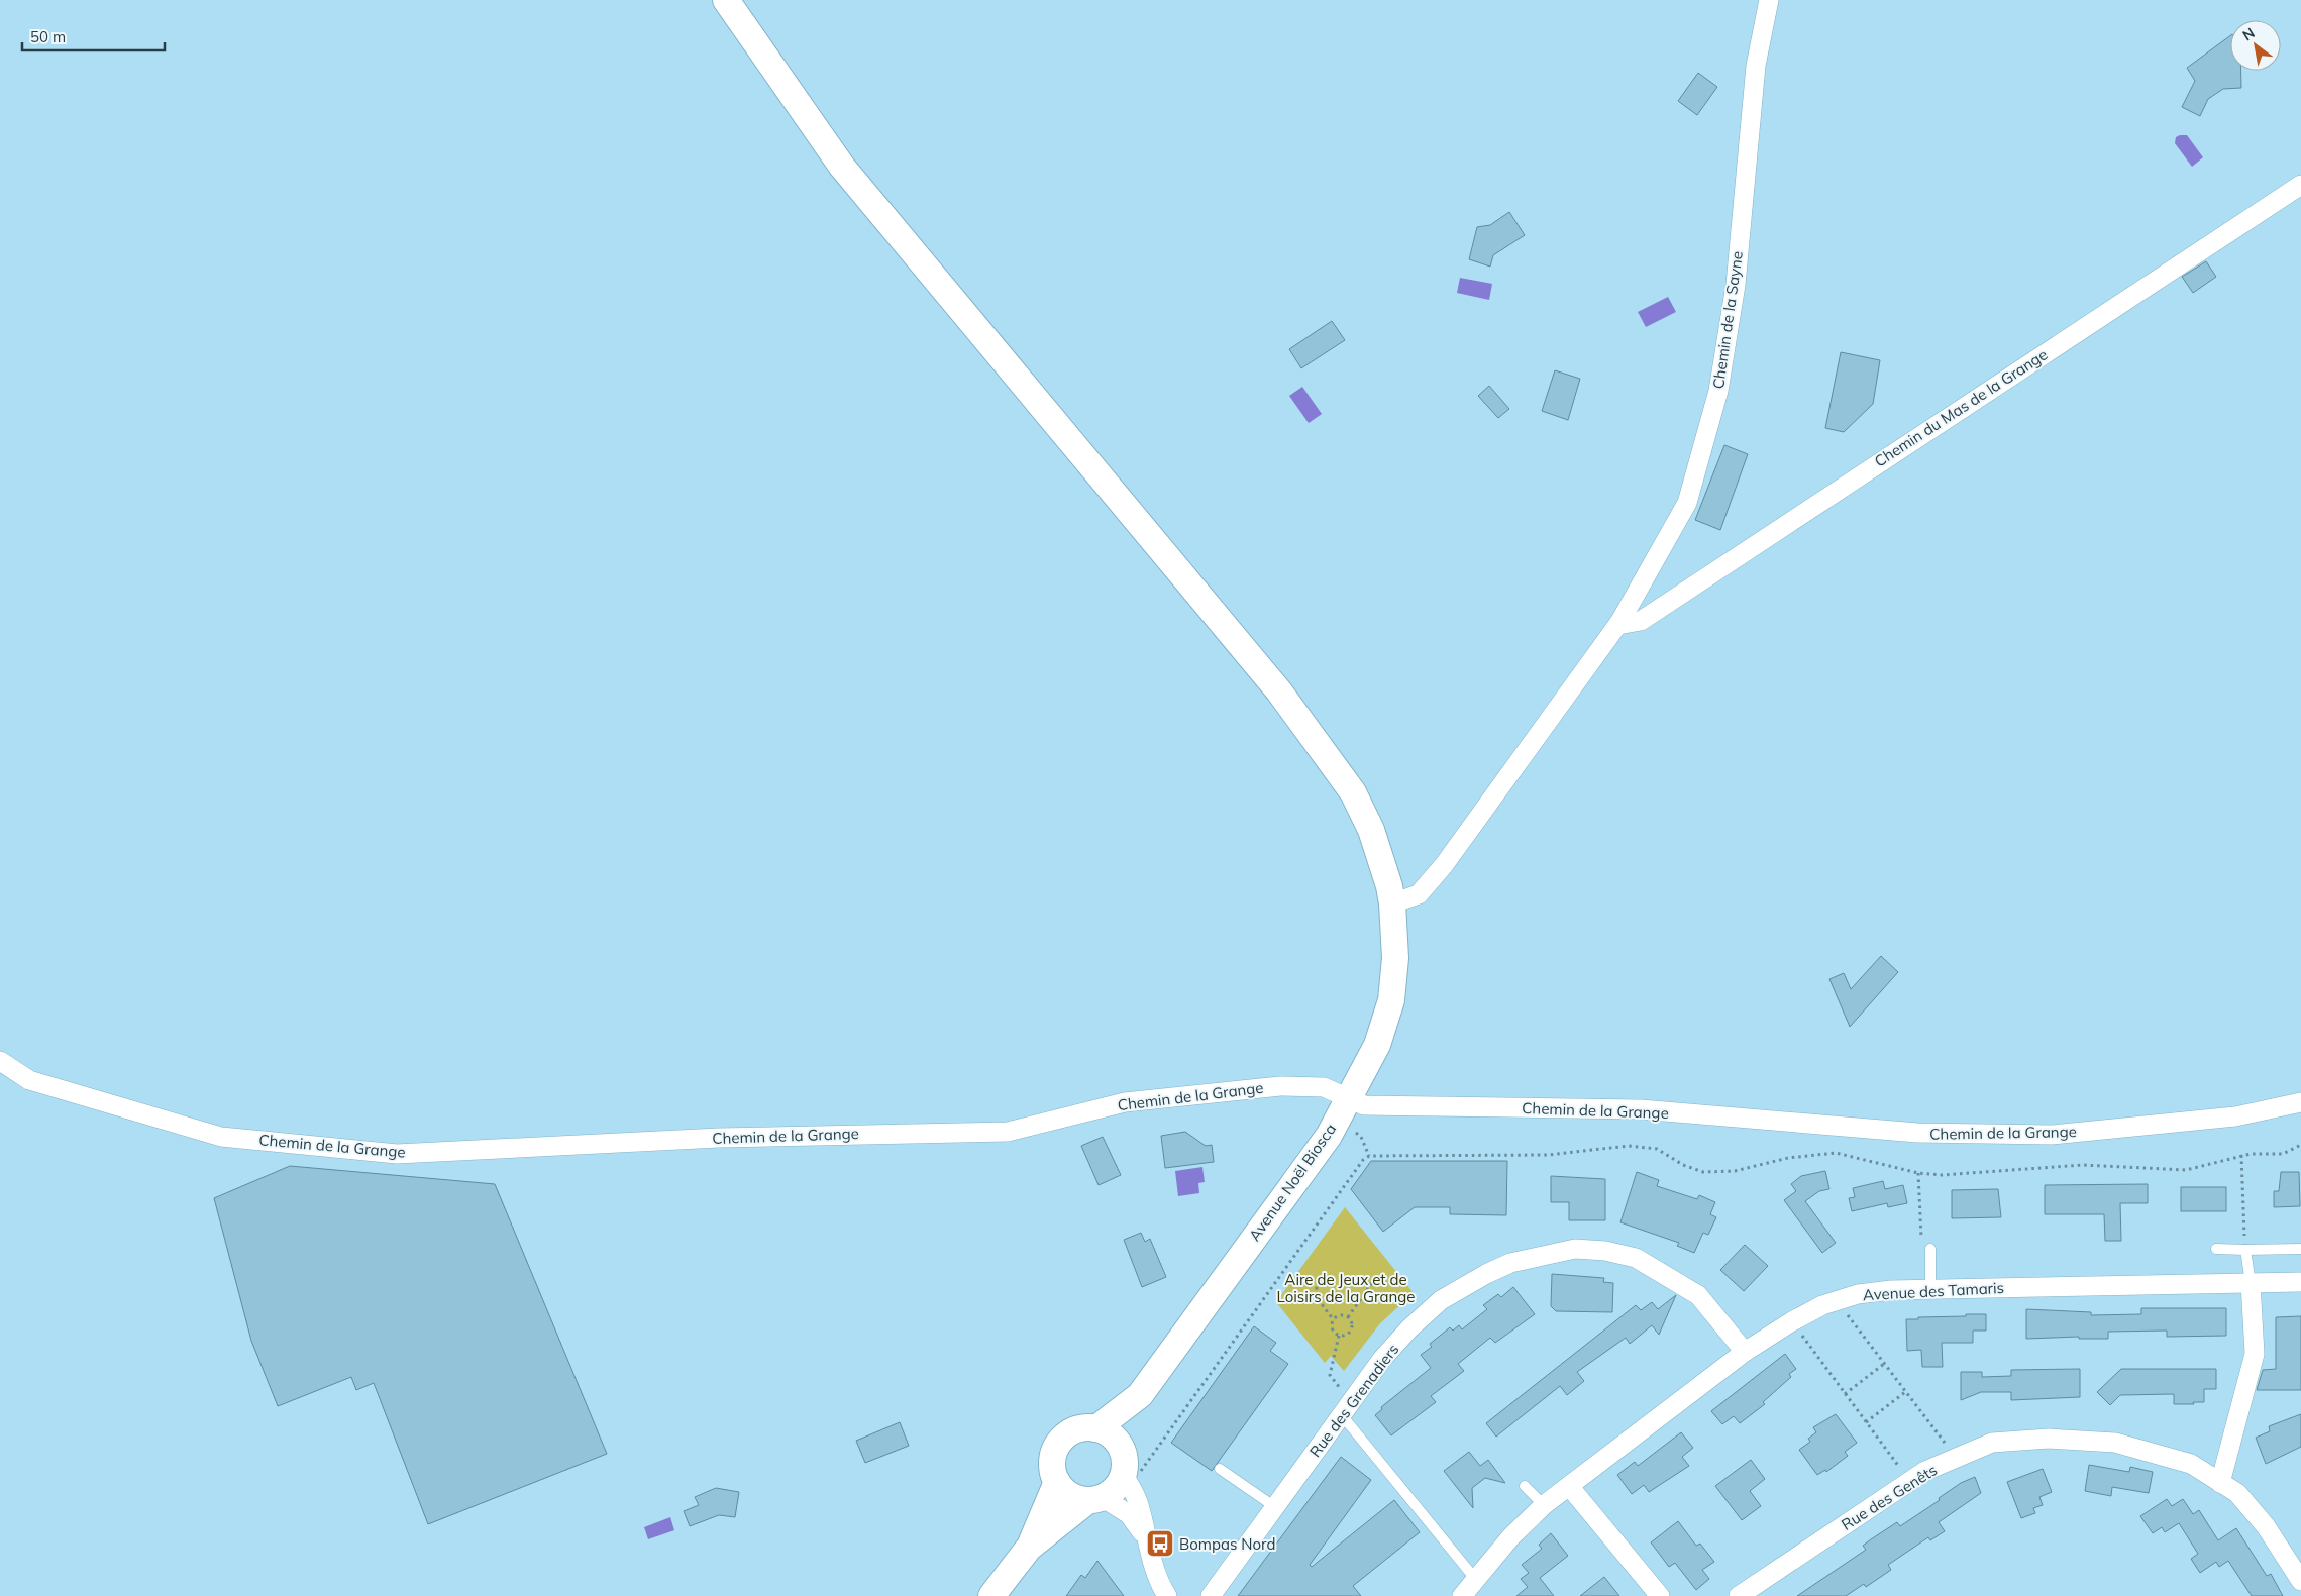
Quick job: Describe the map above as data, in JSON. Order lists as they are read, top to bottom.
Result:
{
  "streets": {
    "main road": ["Avenue Noël Biosca"],
    "street": [
      "Chemin de la Sayne",
      "Chemin du Mas de la Grange",
      "Chemin de la Grange",
      "Avenue des Tamaris",
      "Rue des Grenadiers",
      "Rue des Genêts"
    ]
  },
  "crossings": [
    ["Chemin de la Sayne", "Chemin du Mas de la Grange"],
    ["Chemin de la Sayne", "Avenue Noël Biosca"],
    ["Chemin de la Grange", "Avenue Noël Biosca"],
    ["Avenue des Tamaris", "Rue des Grenadiers"]
  ],
  "parks": ["Aire de Jeux et de Loisirs de la Grange"],
  "places": {
    "bus stop": ["Bompas Nord"]
  },
  "scale_bar": "50 m",
  "north": "top left"
}
